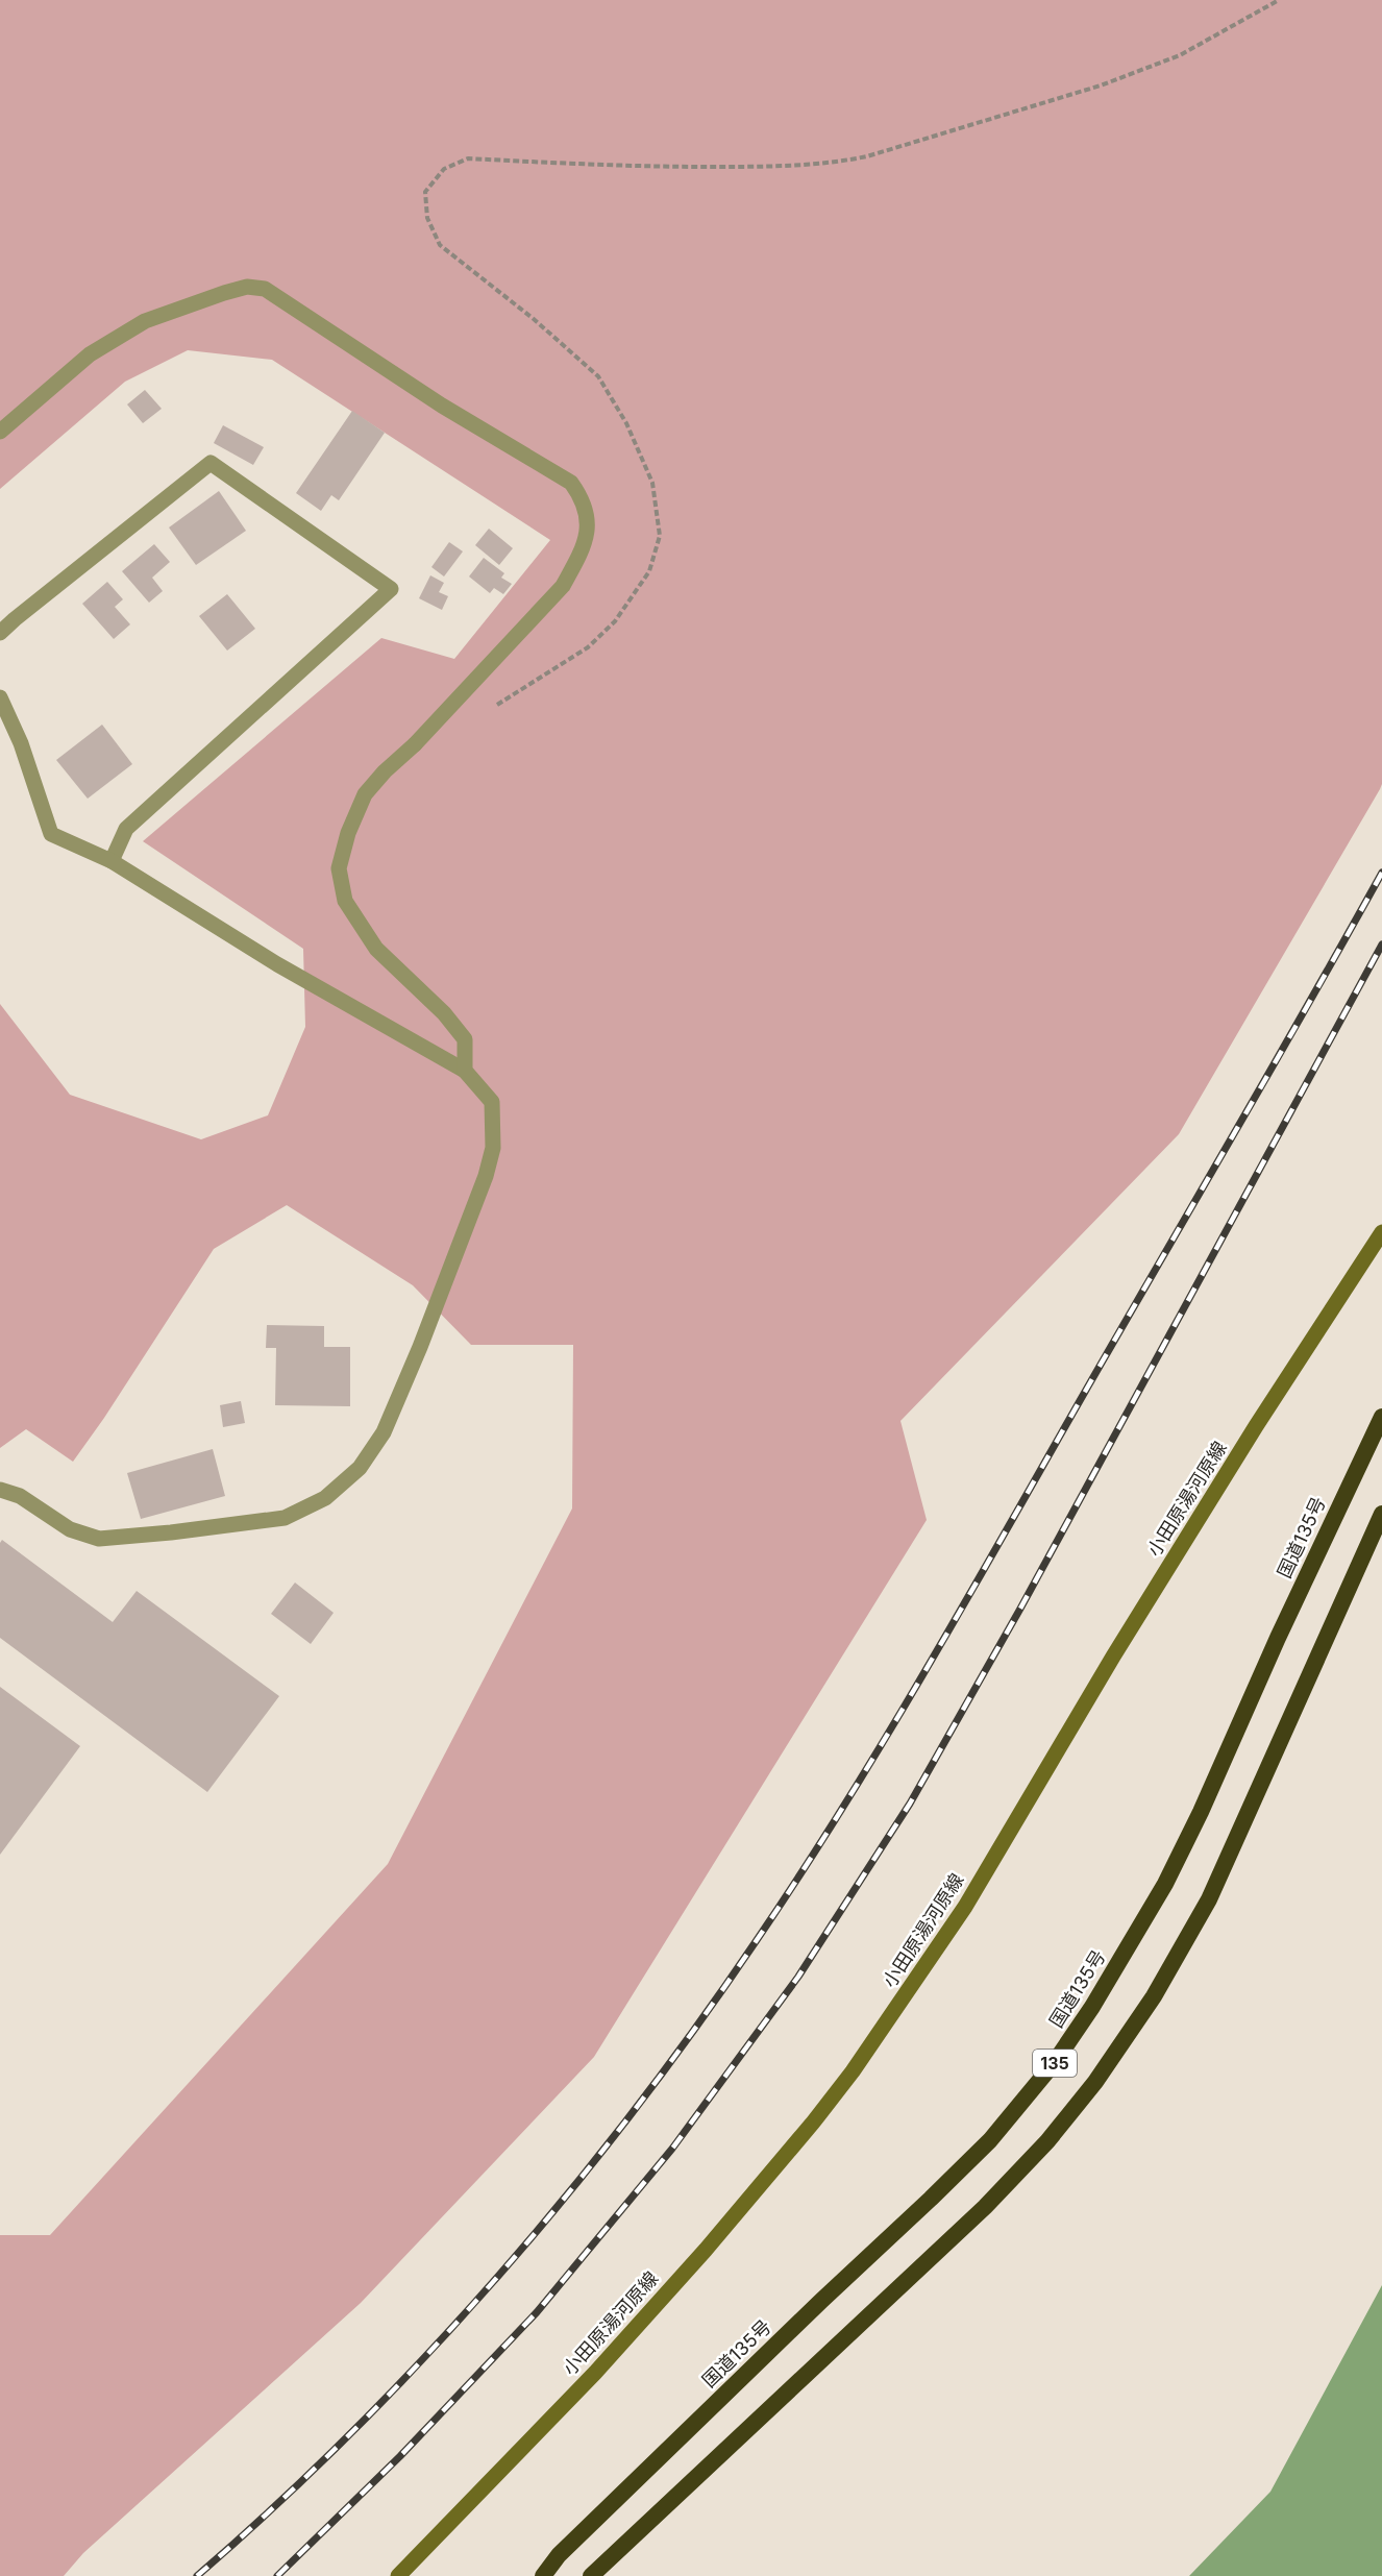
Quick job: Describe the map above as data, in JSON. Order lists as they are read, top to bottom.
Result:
{
  "streets": {
    "highway": ["国道135号", "135"],
    "main road": ["小田原湯河原線"]
  }
}
